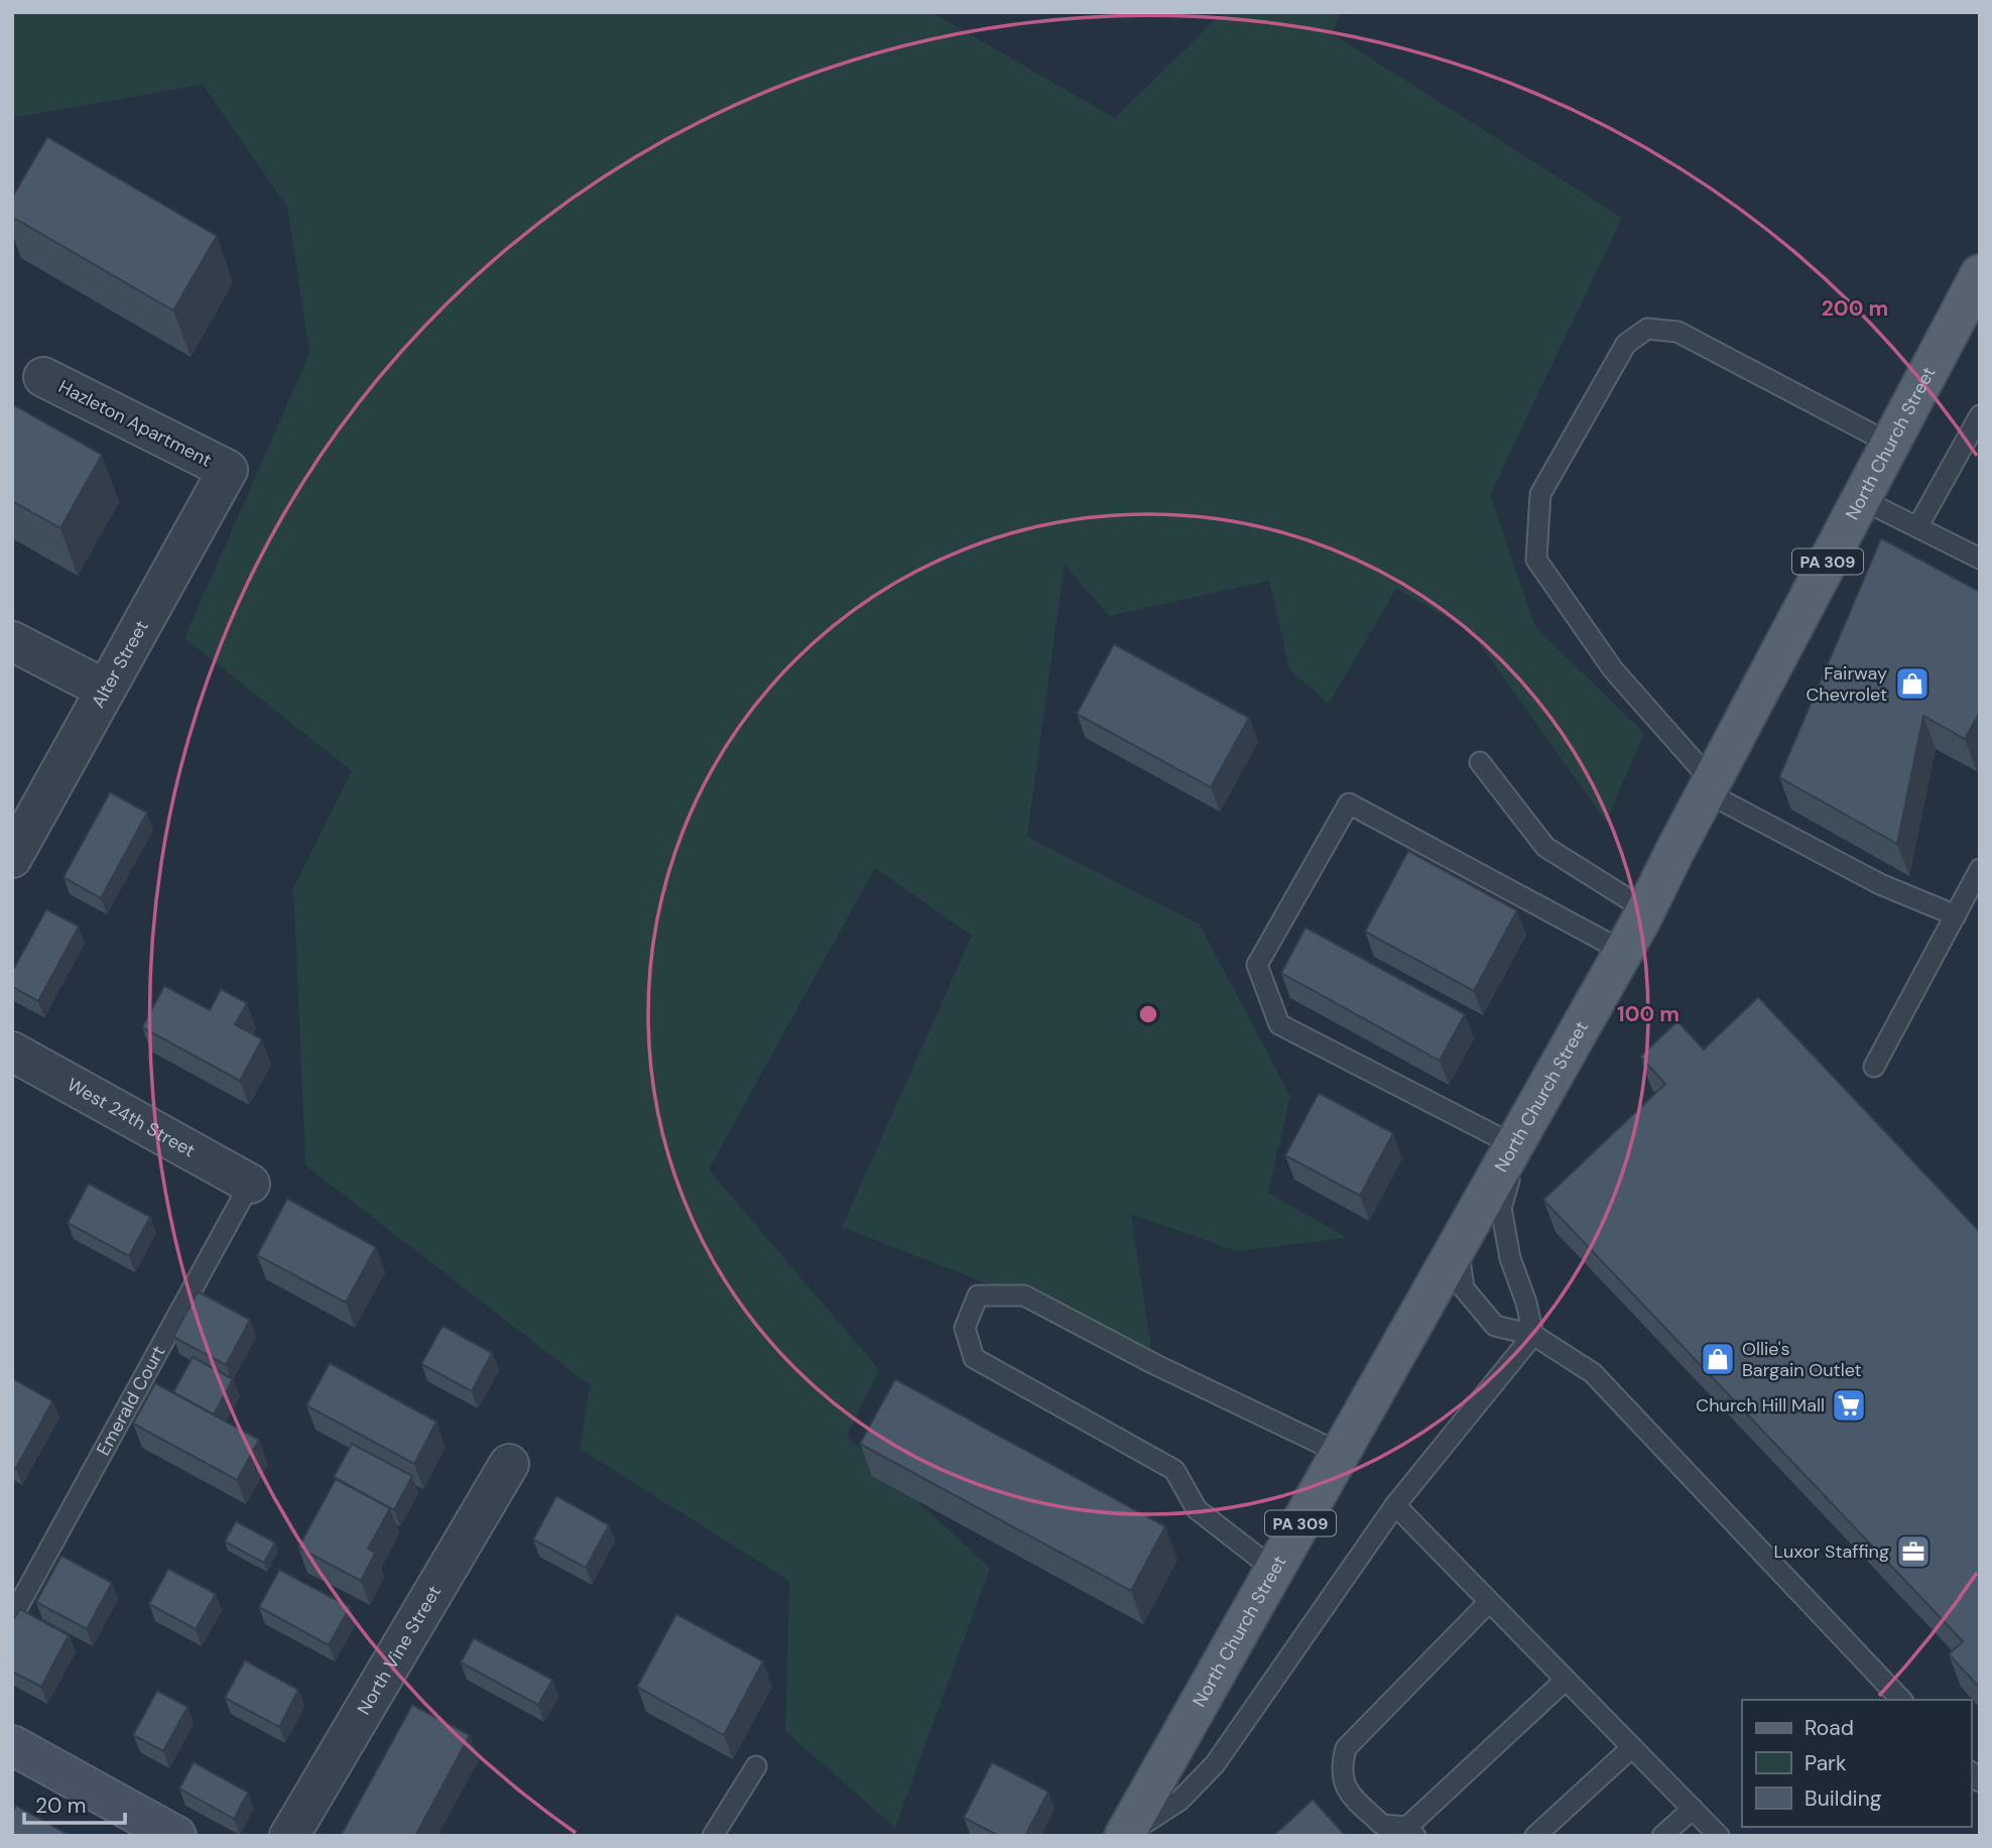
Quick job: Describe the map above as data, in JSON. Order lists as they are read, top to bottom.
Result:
{
  "streets": {
    "main road": ["North Church Street", "PA 309"],
    "street": [
      "Hazleton Apartment",
      "Alter Street",
      "West 24th Street",
      "North Vine Street"
    ],
    "lane": ["Emerald Court"]
  },
  "crossings": [
    ["Hazleton Apartment", "Alter Street"],
    ["West 24th Street", "Emerald Court"]
  ],
  "places": {
    "shop": ["Fairway Chevrolet", "Ollie's Bargain Outlet"],
    "supermarket": ["Church Hill Mall"],
    "office": ["Luxor Staffing"]
  },
  "legend": ["Road", "Park", "Building"],
  "scale_bar": "20 m",
  "rings": ["200 m", "100 m"]
}
